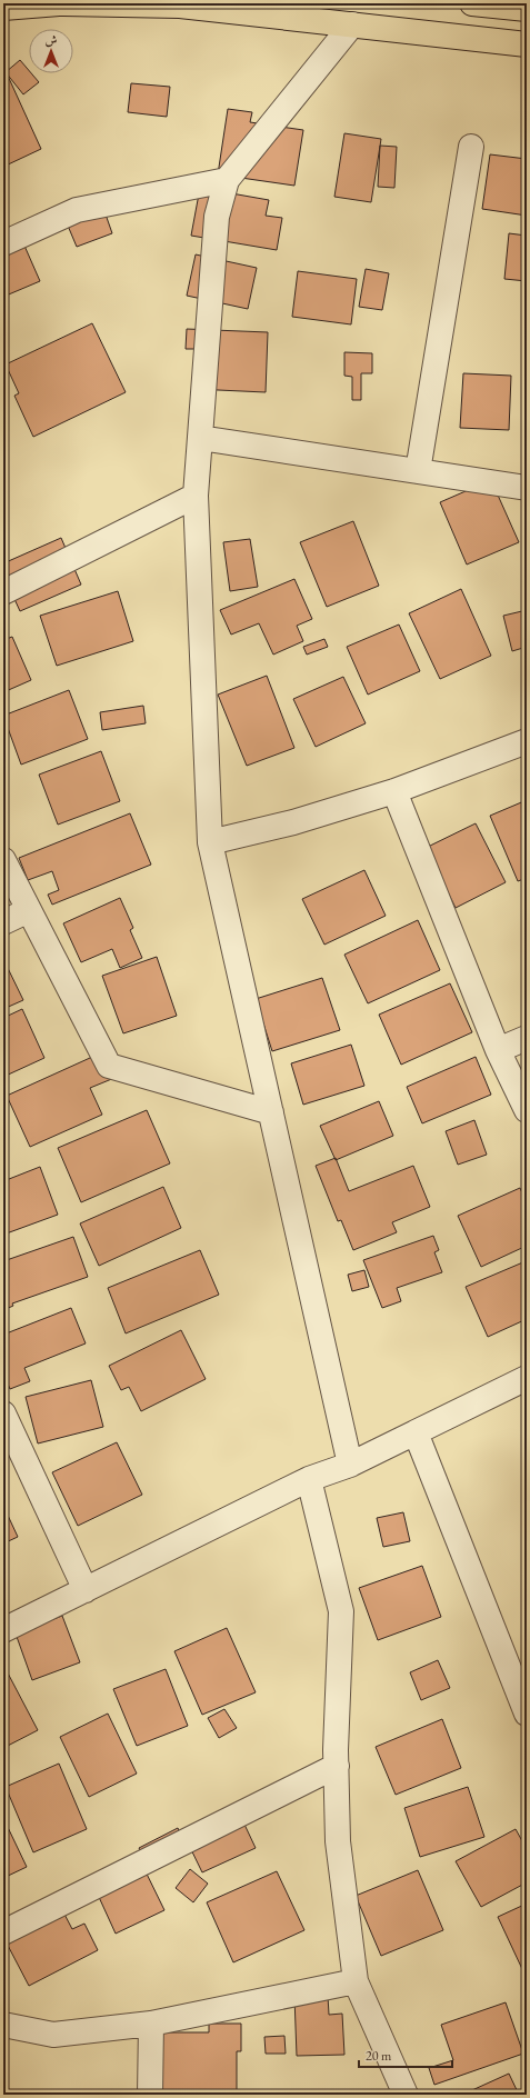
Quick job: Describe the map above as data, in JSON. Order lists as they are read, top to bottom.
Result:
{
  "scale_bar": "20 m",
  "north": "top"
}
